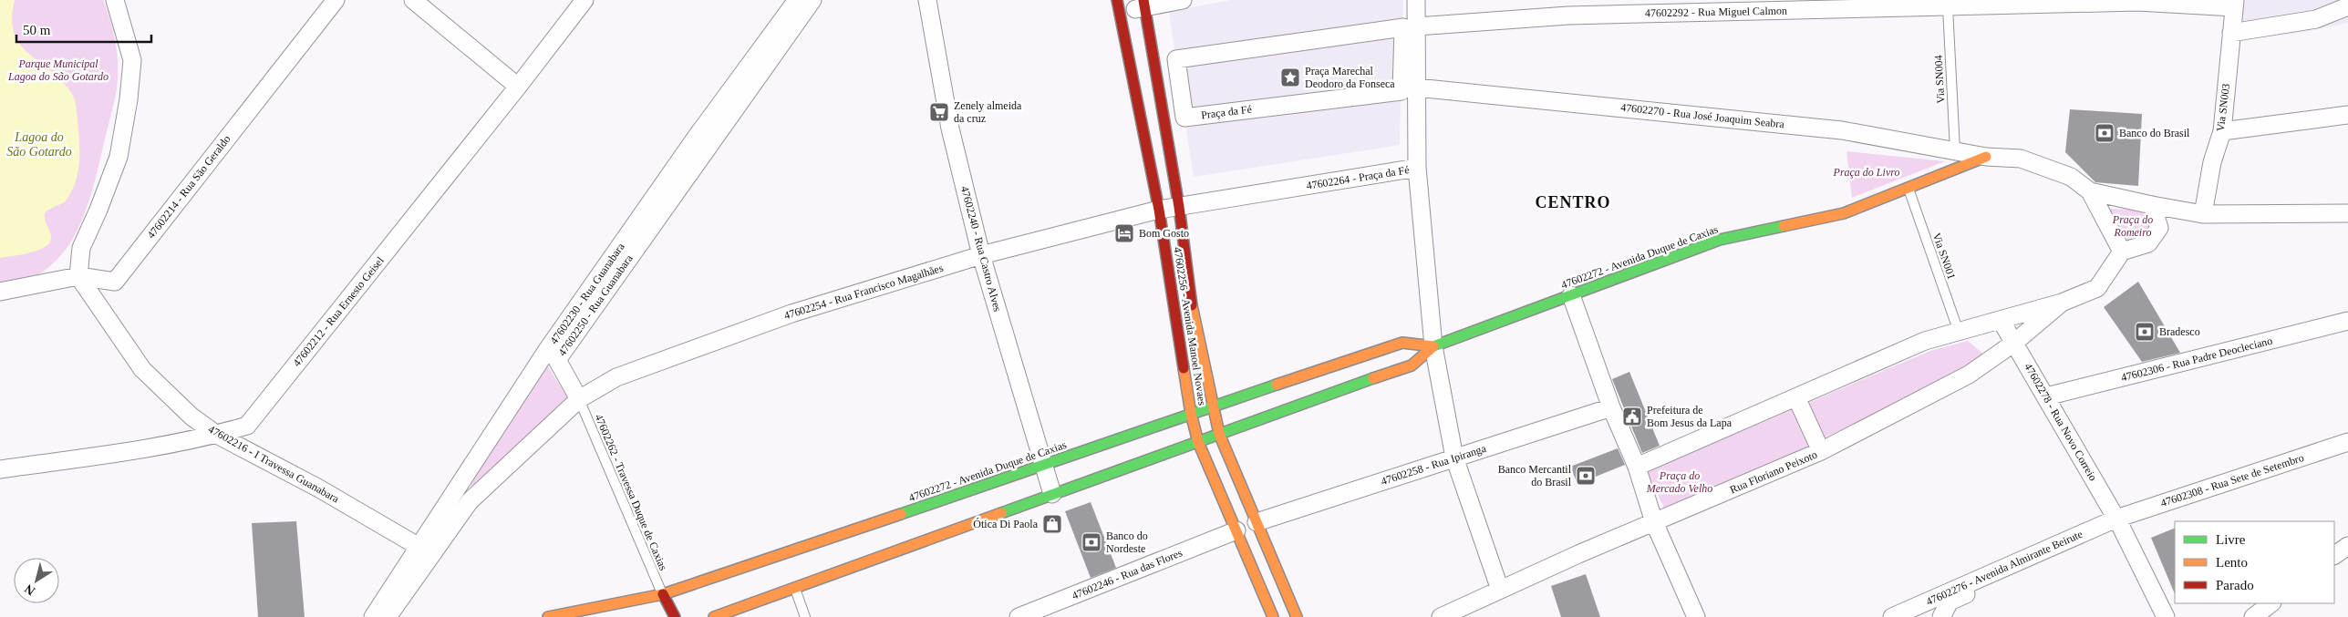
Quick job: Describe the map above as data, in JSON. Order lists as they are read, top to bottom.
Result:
{
  "streets": {
    "street": [
      "47602292 - Rua Miguel Calmon",
      "Via SN003",
      "Praça da Fé",
      "47602270 - Rua José Joaquim Seabra",
      "47602264 - Praça da Fé",
      "47602214 - Rua São Geraldo",
      "47602240 - Rua Castro Alves",
      "47602272 - Avenida Duque de Caxias",
      "47602254 - Rua Francisco Magalhães",
      "47602230 - Rua Guanabara",
      "47602250 - Rua Guanabara",
      "47602212 - Rua Ernesto Geisel",
      "47602256 - Avenida Manoel Novaes",
      "47602306 - Rua Padre Deocleciano",
      "47602278 - Rua Novo Correio",
      "47602216 - I Travessa Guanabara",
      "47602258 - Rua Ipiranga",
      "Rua Floriano Peixoto",
      "47602308 - Rua Sete de Setembro",
      "47602276 - Avenida Almirante Beirute",
      "47602246 - Rua das Flores"
    ],
    "lane": ["Via SN004", "Via SN001", "47602262 - Travessa Duque de Caxias"]
  },
  "crossings": [
    ["47602292 - Rua Miguel Calmon", "Via SN004"],
    ["47602292 - Rua Miguel Calmon", "Via SN003"],
    ["47602292 - Rua Miguel Calmon", "47602264 - Praça da Fé"],
    ["Via SN004", "47602270 - Rua José Joaquim Seabra"],
    ["47602270 - Rua José Joaquim Seabra", "47602264 - Praça da Fé"],
    ["47602270 - Rua José Joaquim Seabra", "47602272 - Avenida Duque de Caxias"],
    ["47602264 - Praça da Fé", "47602254 - Rua Francisco Magalhães"],
    ["47602264 - Praça da Fé", "47602256 - Avenida Manoel Novaes"],
    ["47602214 - Rua São Geraldo", "47602216 - I Travessa Guanabara"],
    ["47602240 - Rua Castro Alves", "47602272 - Avenida Duque de Caxias"],
    ["47602240 - Rua Castro Alves", "47602254 - Rua Francisco Magalhães"],
    ["Via SN001", "47602272 - Avenida Duque de Caxias"],
    ["Via SN001", "Rua Floriano Peixoto"],
    ["47602272 - Avenida Duque de Caxias", "47602256 - Avenida Manoel Novaes"],
    ["47602272 - Avenida Duque de Caxias", "47602262 - Travessa Duque de Caxias"],
    ["47602254 - Rua Francisco Magalhães", "47602250 - Rua Guanabara"],
    ["47602254 - Rua Francisco Magalhães", "47602256 - Avenida Manoel Novaes"],
    ["47602254 - Rua Francisco Magalhães", "47602262 - Travessa Duque de Caxias"],
    ["47602230 - Rua Guanabara", "47602250 - Rua Guanabara"],
    ["47602230 - Rua Guanabara", "47602216 - I Travessa Guanabara"],
    ["47602250 - Rua Guanabara", "47602262 - Travessa Duque de Caxias"],
    ["47602212 - Rua Ernesto Geisel", "47602216 - I Travessa Guanabara"],
    ["47602256 - Avenida Manoel Novaes", "47602258 - Rua Ipiranga"],
    ["47602256 - Avenida Manoel Novaes", "47602246 - Rua das Flores"],
    ["47602306 - Rua Padre Deocleciano", "47602278 - Rua Novo Correio"],
    ["47602278 - Rua Novo Correio", "Rua Floriano Peixoto"],
    ["47602278 - Rua Novo Correio", "47602308 - Rua Sete de Setembro"],
    ["47602278 - Rua Novo Correio", "47602276 - Avenida Almirante Beirute"],
    ["47602308 - Rua Sete de Setembro", "47602276 - Avenida Almirante Beirute"]
  ],
  "districts": ["CENTRO"],
  "water": ["Lagoa do São Gotardo"],
  "parks": [
    "Parque Municipal Lagoa do São Gotardo",
    "Praça do Livro",
    "Praça do Romeiro",
    "Praça do Mercado Velho"
  ],
  "places": {
    "place": ["Praça Marechal Deodoro da Fonseca"],
    "supermarket": ["Zenely almeida da cruz"],
    "bank": [
      "Banco do Brasil",
      "Bradesco",
      "Banco Mercantil do Brasil",
      "Banco do Nordeste"
    ],
    "hotel": ["Bom Gosto"],
    "public building": ["Prefeitura de Bom Jesus da Lapa"],
    "shop": ["Ótica Di Paola"]
  },
  "legend": ["Livre", "Lento", "Parado"],
  "scale_bar": "50 m",
  "north": "bottom left"
}
